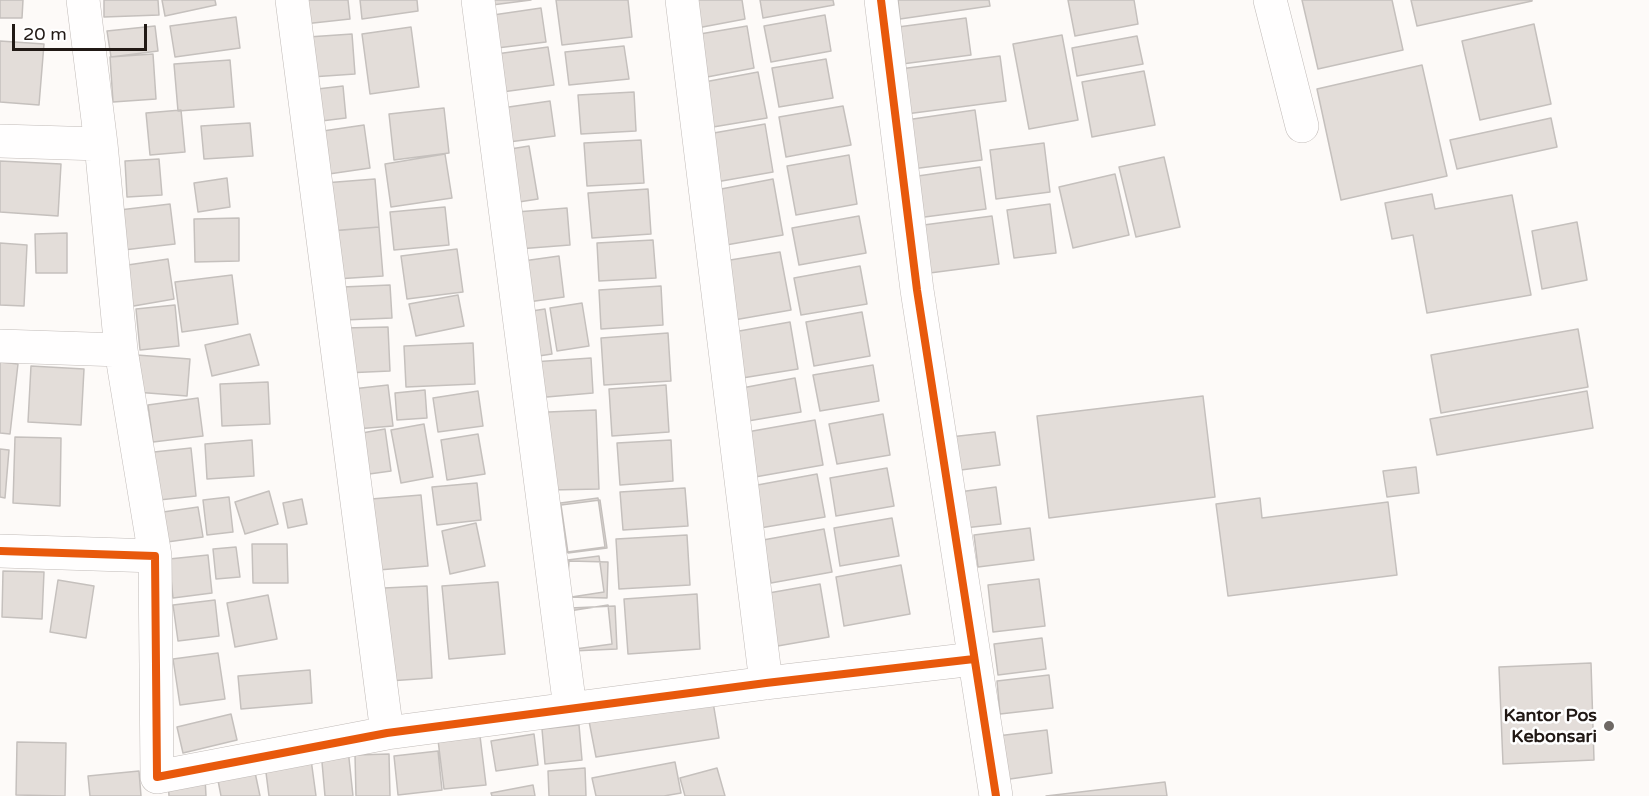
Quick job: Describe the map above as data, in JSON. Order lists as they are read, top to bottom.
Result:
{
  "places": ["Kantor Pos Kebonsari"],
  "scale_bar": "20 m"
}
